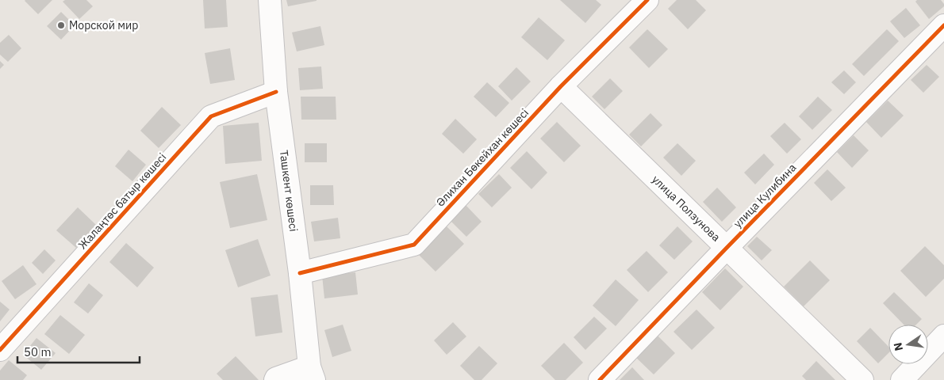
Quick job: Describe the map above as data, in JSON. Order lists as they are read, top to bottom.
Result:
{
  "streets": {
    "street": [
      "Әлихан Бөкейхан көшесі",
      "Ташкент көшесі",
      "улица Кулибина",
      "Жалаңтөс батыр көшесі",
      "улица Ползунова"
    ]
  },
  "crossings": [
    ["Әлихан Бөкейхан көшесі", "Ташкент көшесі"],
    ["Әлихан Бөкейхан көшесі", "улица Ползунова"],
    ["Ташкент көшесі", "Жалаңтөс батыр көшесі"],
    ["улица Кулибина", "улица Ползунова"]
  ],
  "places": ["Морской мир"],
  "scale_bar": "50 m",
  "north": "left"
}
